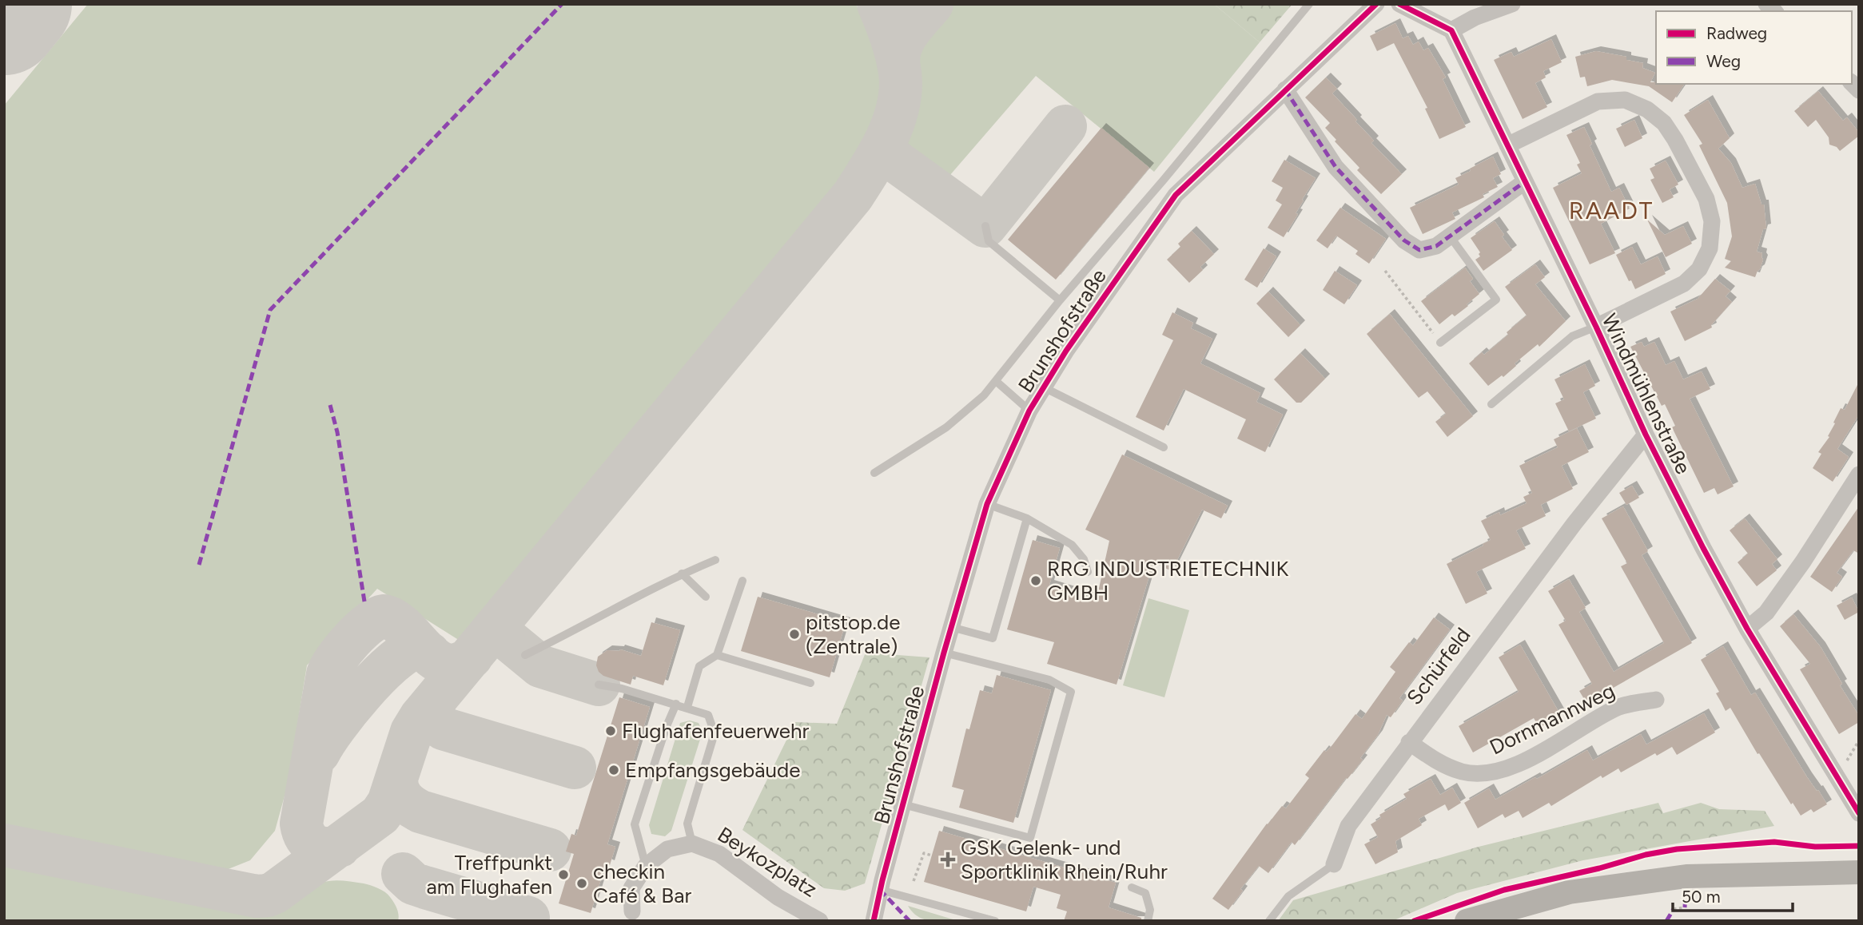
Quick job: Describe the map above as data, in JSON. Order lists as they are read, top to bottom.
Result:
{
  "streets": {
    "street": [
      "Brunshofstraße",
      "Windmühlenstraße",
      "Schürfeld",
      "Dornmannweg",
      "Beykozplatz"
    ]
  },
  "crossings": [
    ["Windmühlenstraße", "Schürfeld"],
    ["Schürfeld", "Dornmannweg"]
  ],
  "districts": ["RAADT"],
  "places": {
    "other": [
      "RRG INDUSTRIETECHNIK GMBH",
      "pitstop.de (Zentrale)",
      "Flughafenfeuerwehr",
      "Empfangsgebäude",
      "Treffpunkt am Flughafen",
      "checkin Café & Bar"
    ],
    "health": ["GSK Gelenk- und Sportklinik Rhein/Ruhr"]
  },
  "legend": ["Radweg", "Weg"],
  "scale_bar": "50 m"
}
